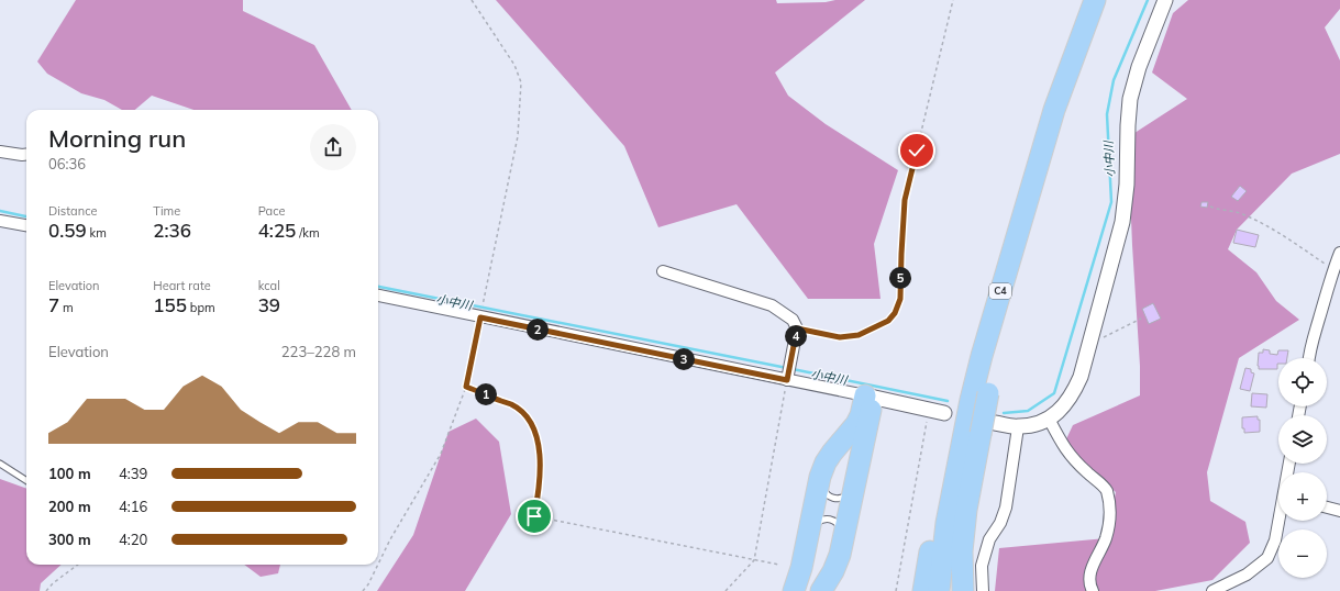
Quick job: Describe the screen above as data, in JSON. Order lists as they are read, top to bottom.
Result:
{
  "streets": {
    "highway": ["C4"]
  },
  "water": ["小中川"],
  "page": {
    "heading": ["Morning run", "06:36"],
    "stats": [
      ["Distance", "0.59 km"],
      ["Time", "2:36"],
      ["Pace", "4:25 /km"],
      ["Elevation", "7 m"],
      ["Heart rate", "155 bpm"],
      ["kcal", "39"]
    ],
    "pins": [
      "5",
      "2",
      "4",
      "3",
      "1"
    ],
    "chart": ["Elevation", "223–228 m"],
    "map_buttons": ["+", "−"],
    "list": [
      {
        "name": "100 m",
        "note": "4:39"
      },
      {
        "name": "200 m",
        "note": "4:16"
      },
      {
        "name": "300 m",
        "note": "4:20"
      }
    ]
  }
}
